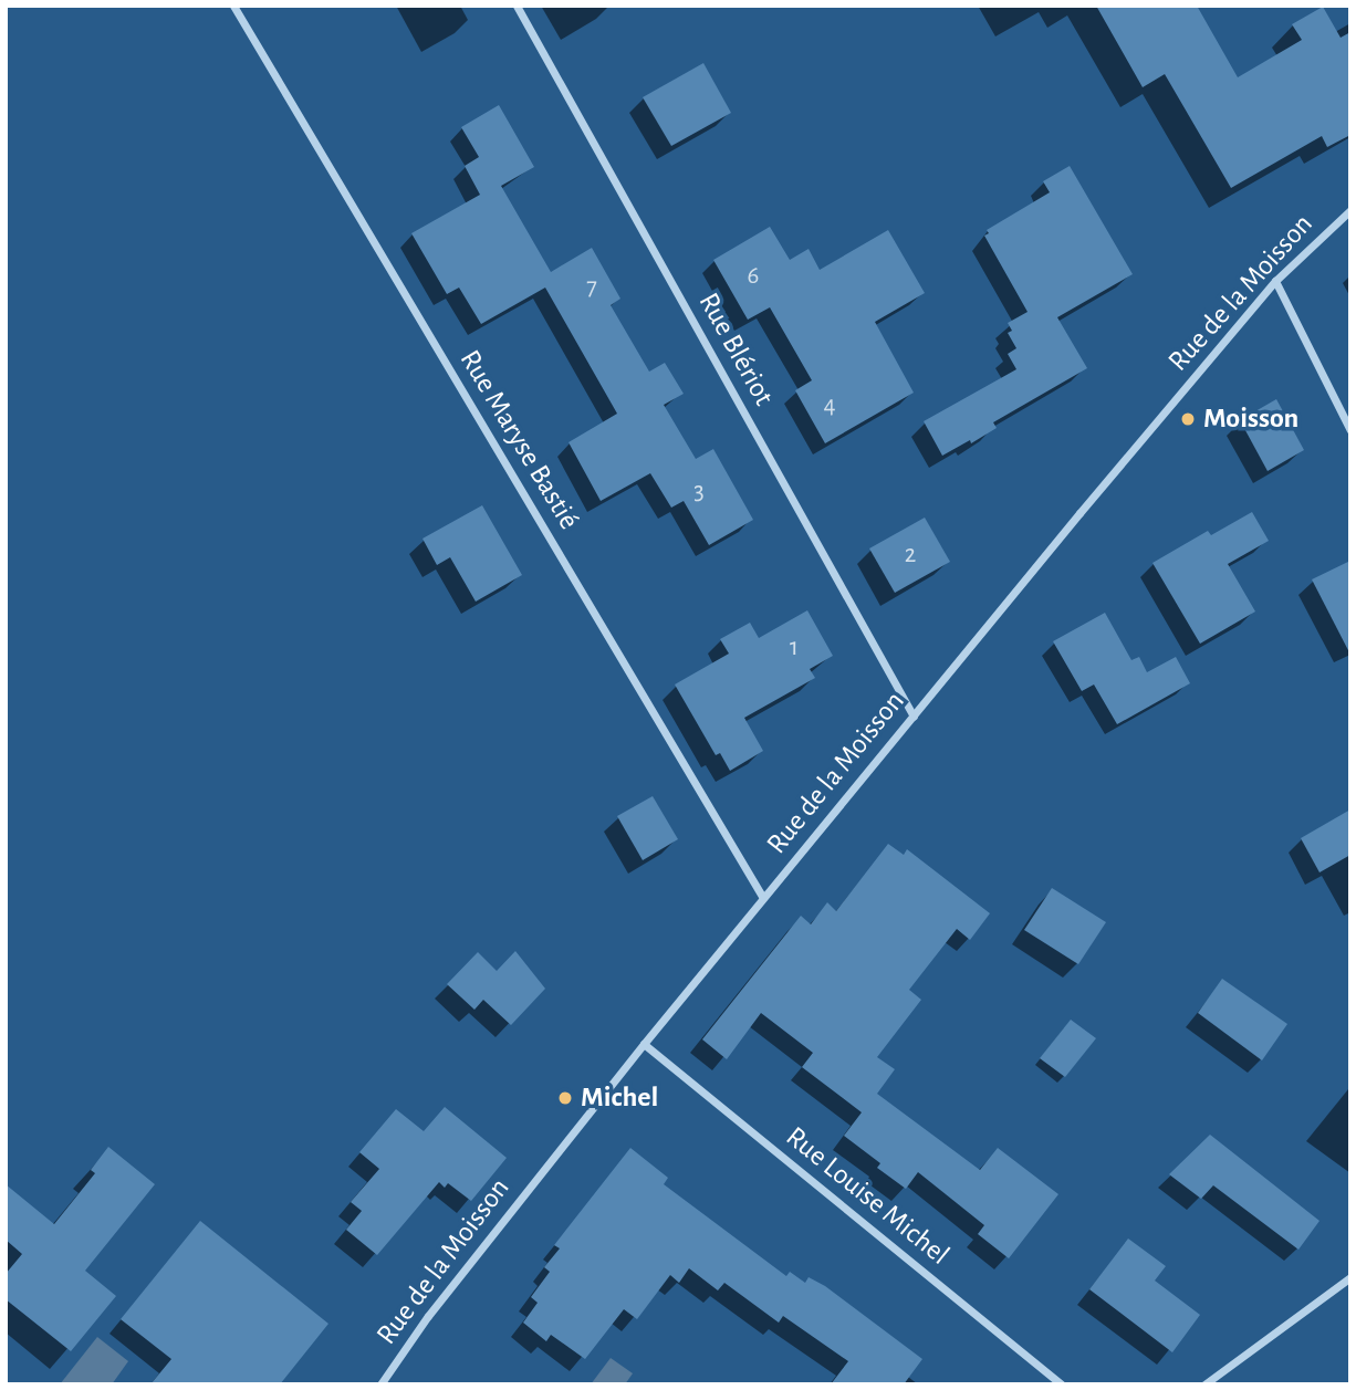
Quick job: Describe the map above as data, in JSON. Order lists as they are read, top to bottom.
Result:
{
  "streets": {
    "street": [
      "Rue de la Moisson",
      "Rue Blériot",
      "Rue Maryse Bastié",
      "Rue Louise Michel"
    ]
  },
  "crossings": [
    ["Rue de la Moisson", "Rue Blériot"],
    ["Rue de la Moisson", "Rue Maryse Bastié"],
    ["Rue de la Moisson", "Rue Louise Michel"]
  ],
  "places": ["Moisson", "Michel"],
  "house_numbers": [
    "6",
    "7",
    "4",
    "3",
    "2",
    "1"
  ]
}
